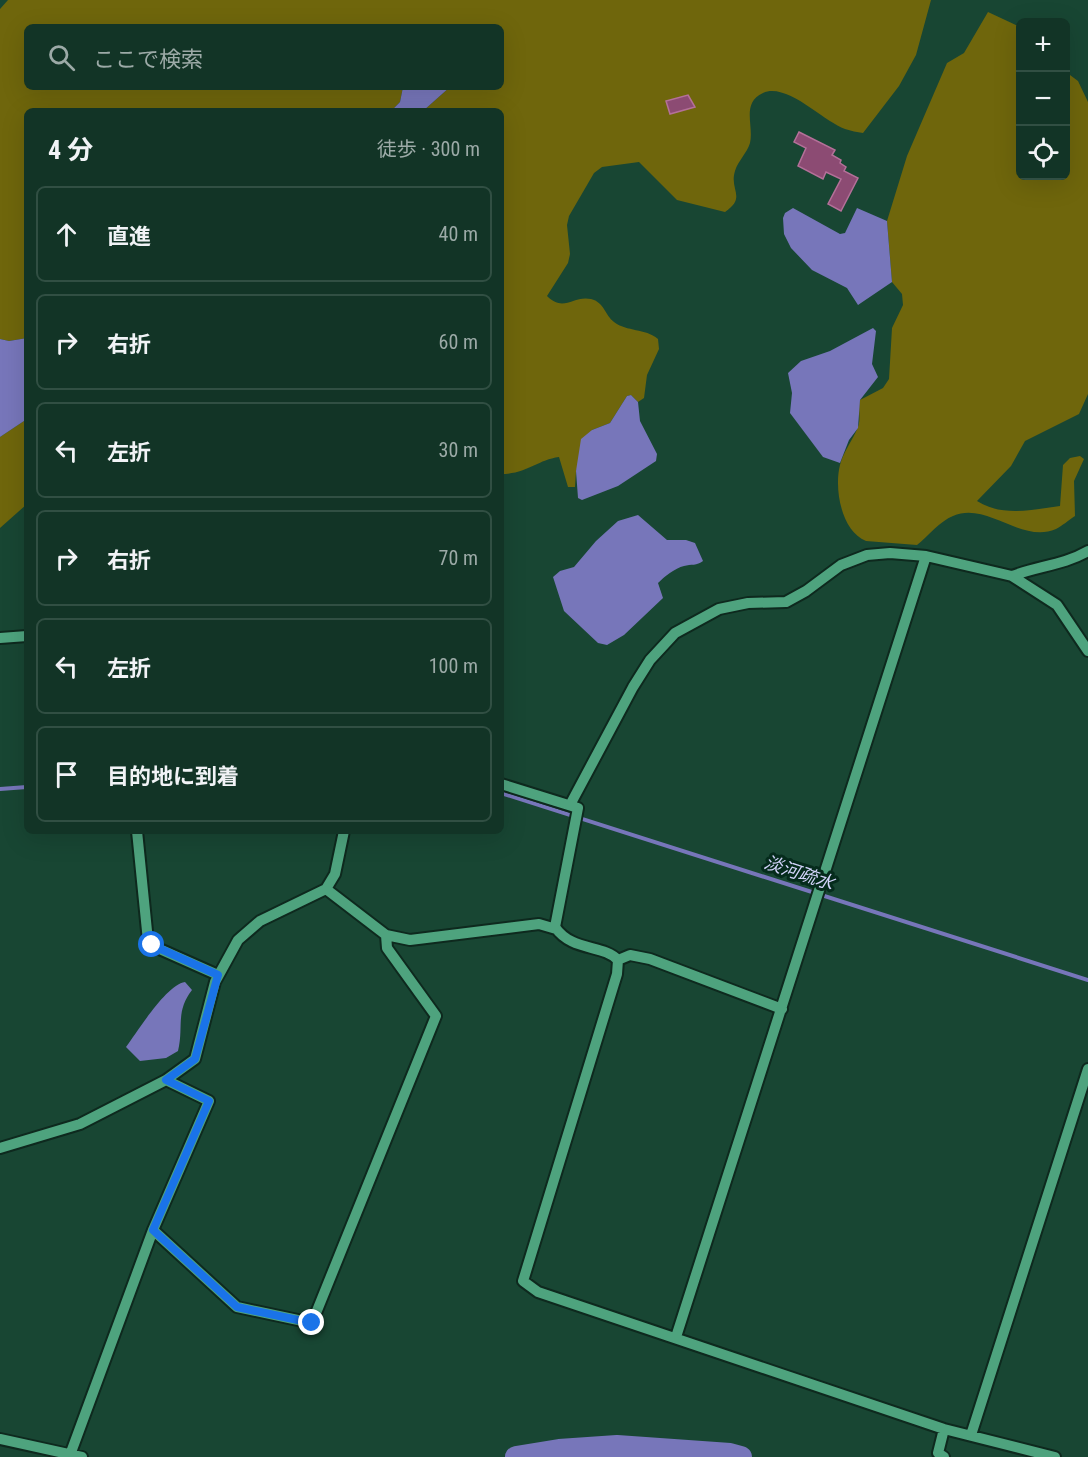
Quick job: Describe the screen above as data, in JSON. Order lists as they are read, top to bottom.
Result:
{
  "water": ["淡河疏水"],
  "page": {
    "map_buttons": ["+", "−"],
    "search": "ここで検索",
    "heading": ["4 分", "徒歩 · 300 m"],
    "list": [
      ["直進", "40 m"],
      ["右折", "60 m"],
      ["左折", "30 m"],
      ["右折", "70 m"],
      ["左折", "100 m"],
      "目的地に到着"
    ]
  }
}
